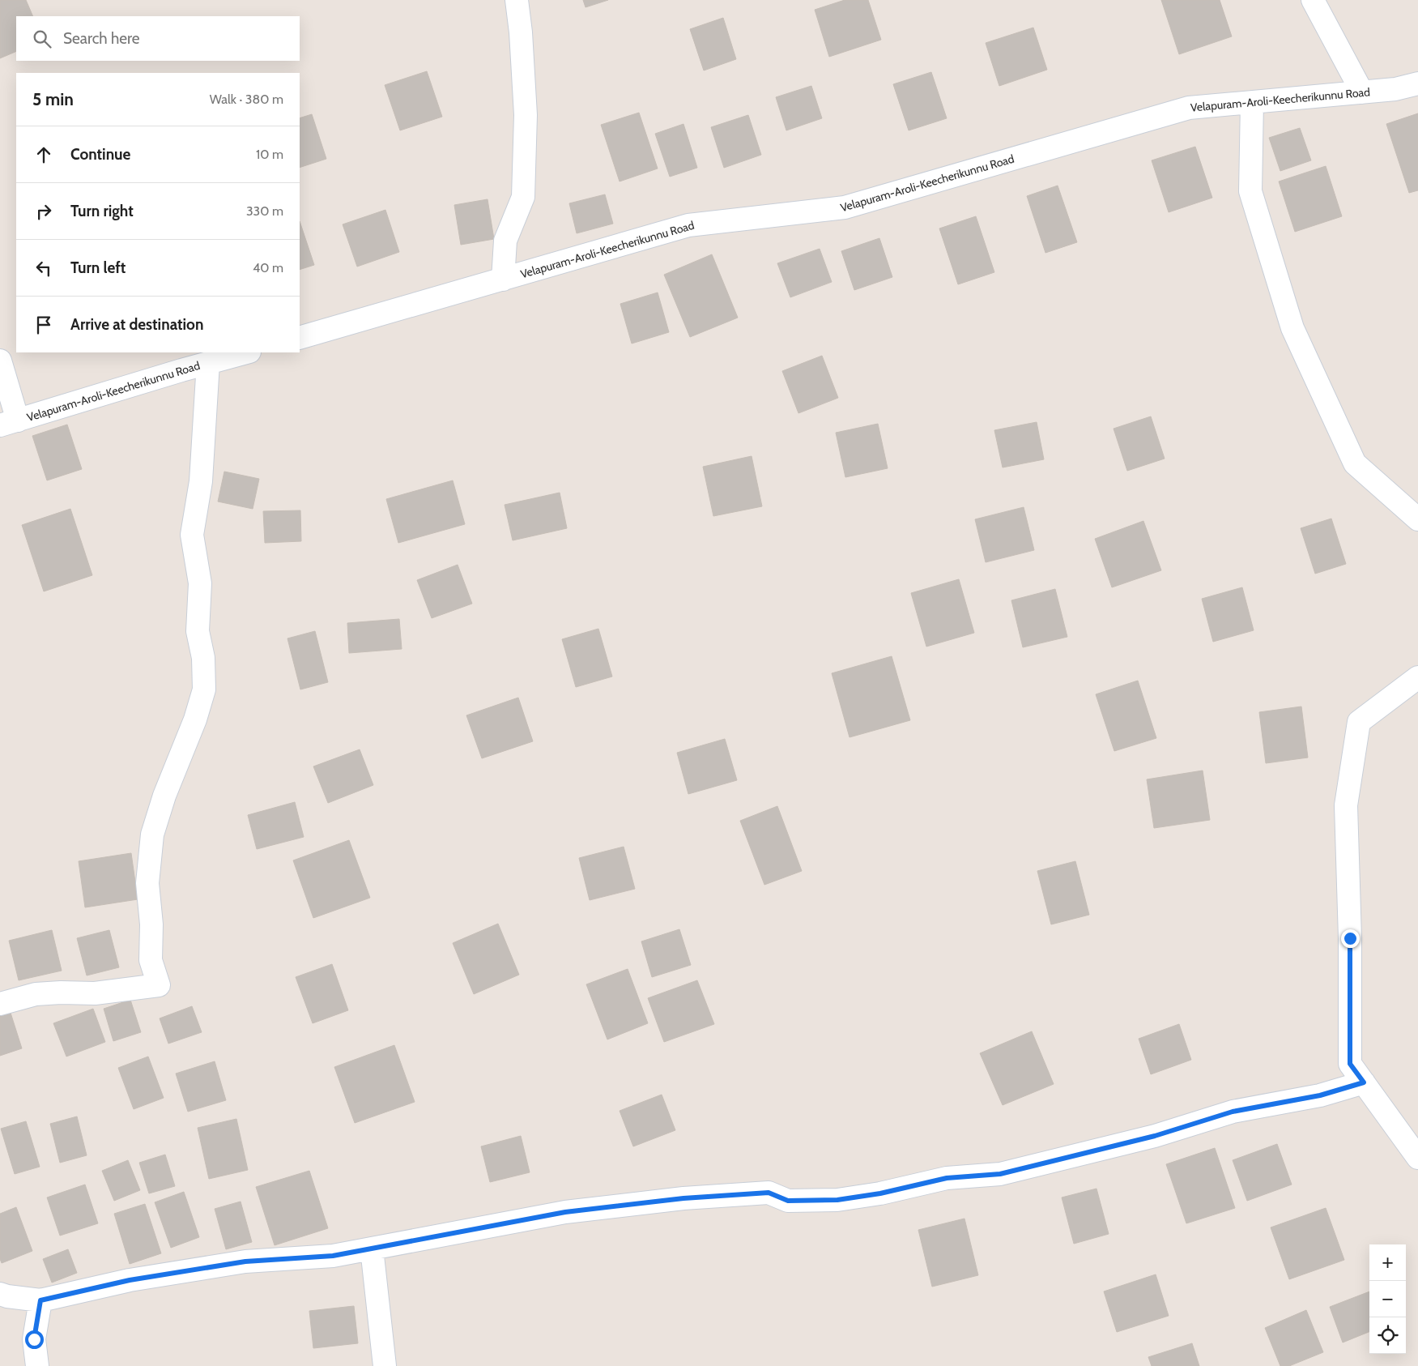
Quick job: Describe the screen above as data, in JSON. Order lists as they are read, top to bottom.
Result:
{
  "streets": {
    "street": ["Velapuram-Aroli-Keecherikunnu Road"]
  },
  "page": {
    "search": "Search here",
    "heading": ["5 min", "Walk · 380 m"],
    "list": [
      ["Continue", "10 m"],
      ["Turn right", "330 m"],
      ["Turn left", "40 m"],
      "Arrive at destination"
    ],
    "map_buttons": ["+", "−"]
  }
}
